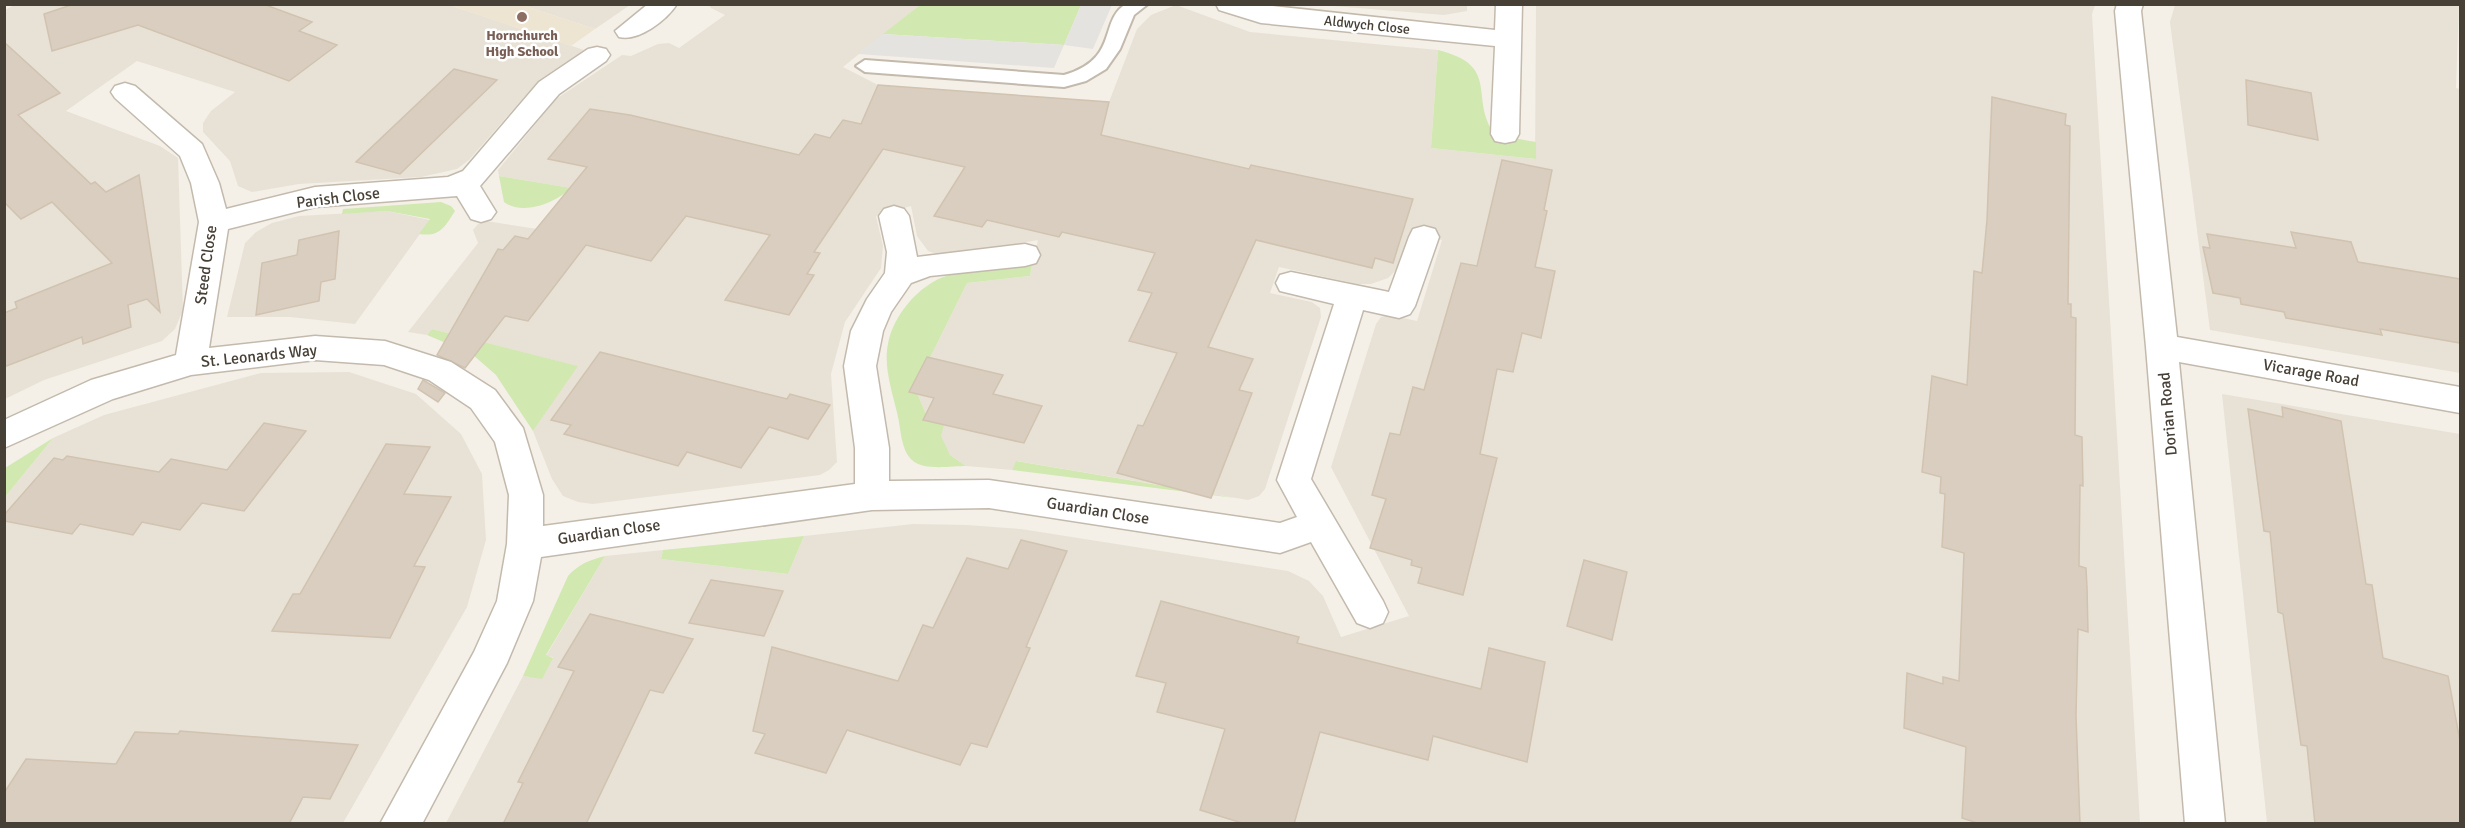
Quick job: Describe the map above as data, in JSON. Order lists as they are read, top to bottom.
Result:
{
  "streets": {
    "street": [
      "Aldwych Close",
      "Parish Close",
      "Steed Close",
      "St. Leonards Way",
      "Vicarage Road",
      "Dorian Road",
      "Guardian Close"
    ]
  },
  "crossings": [
    ["Parish Close", "Steed Close"],
    ["Steed Close", "St. Leonards Way"],
    ["St. Leonards Way", "Guardian Close"],
    ["Vicarage Road", "Dorian Road"]
  ],
  "places": ["Hornchurch High School"]
}
